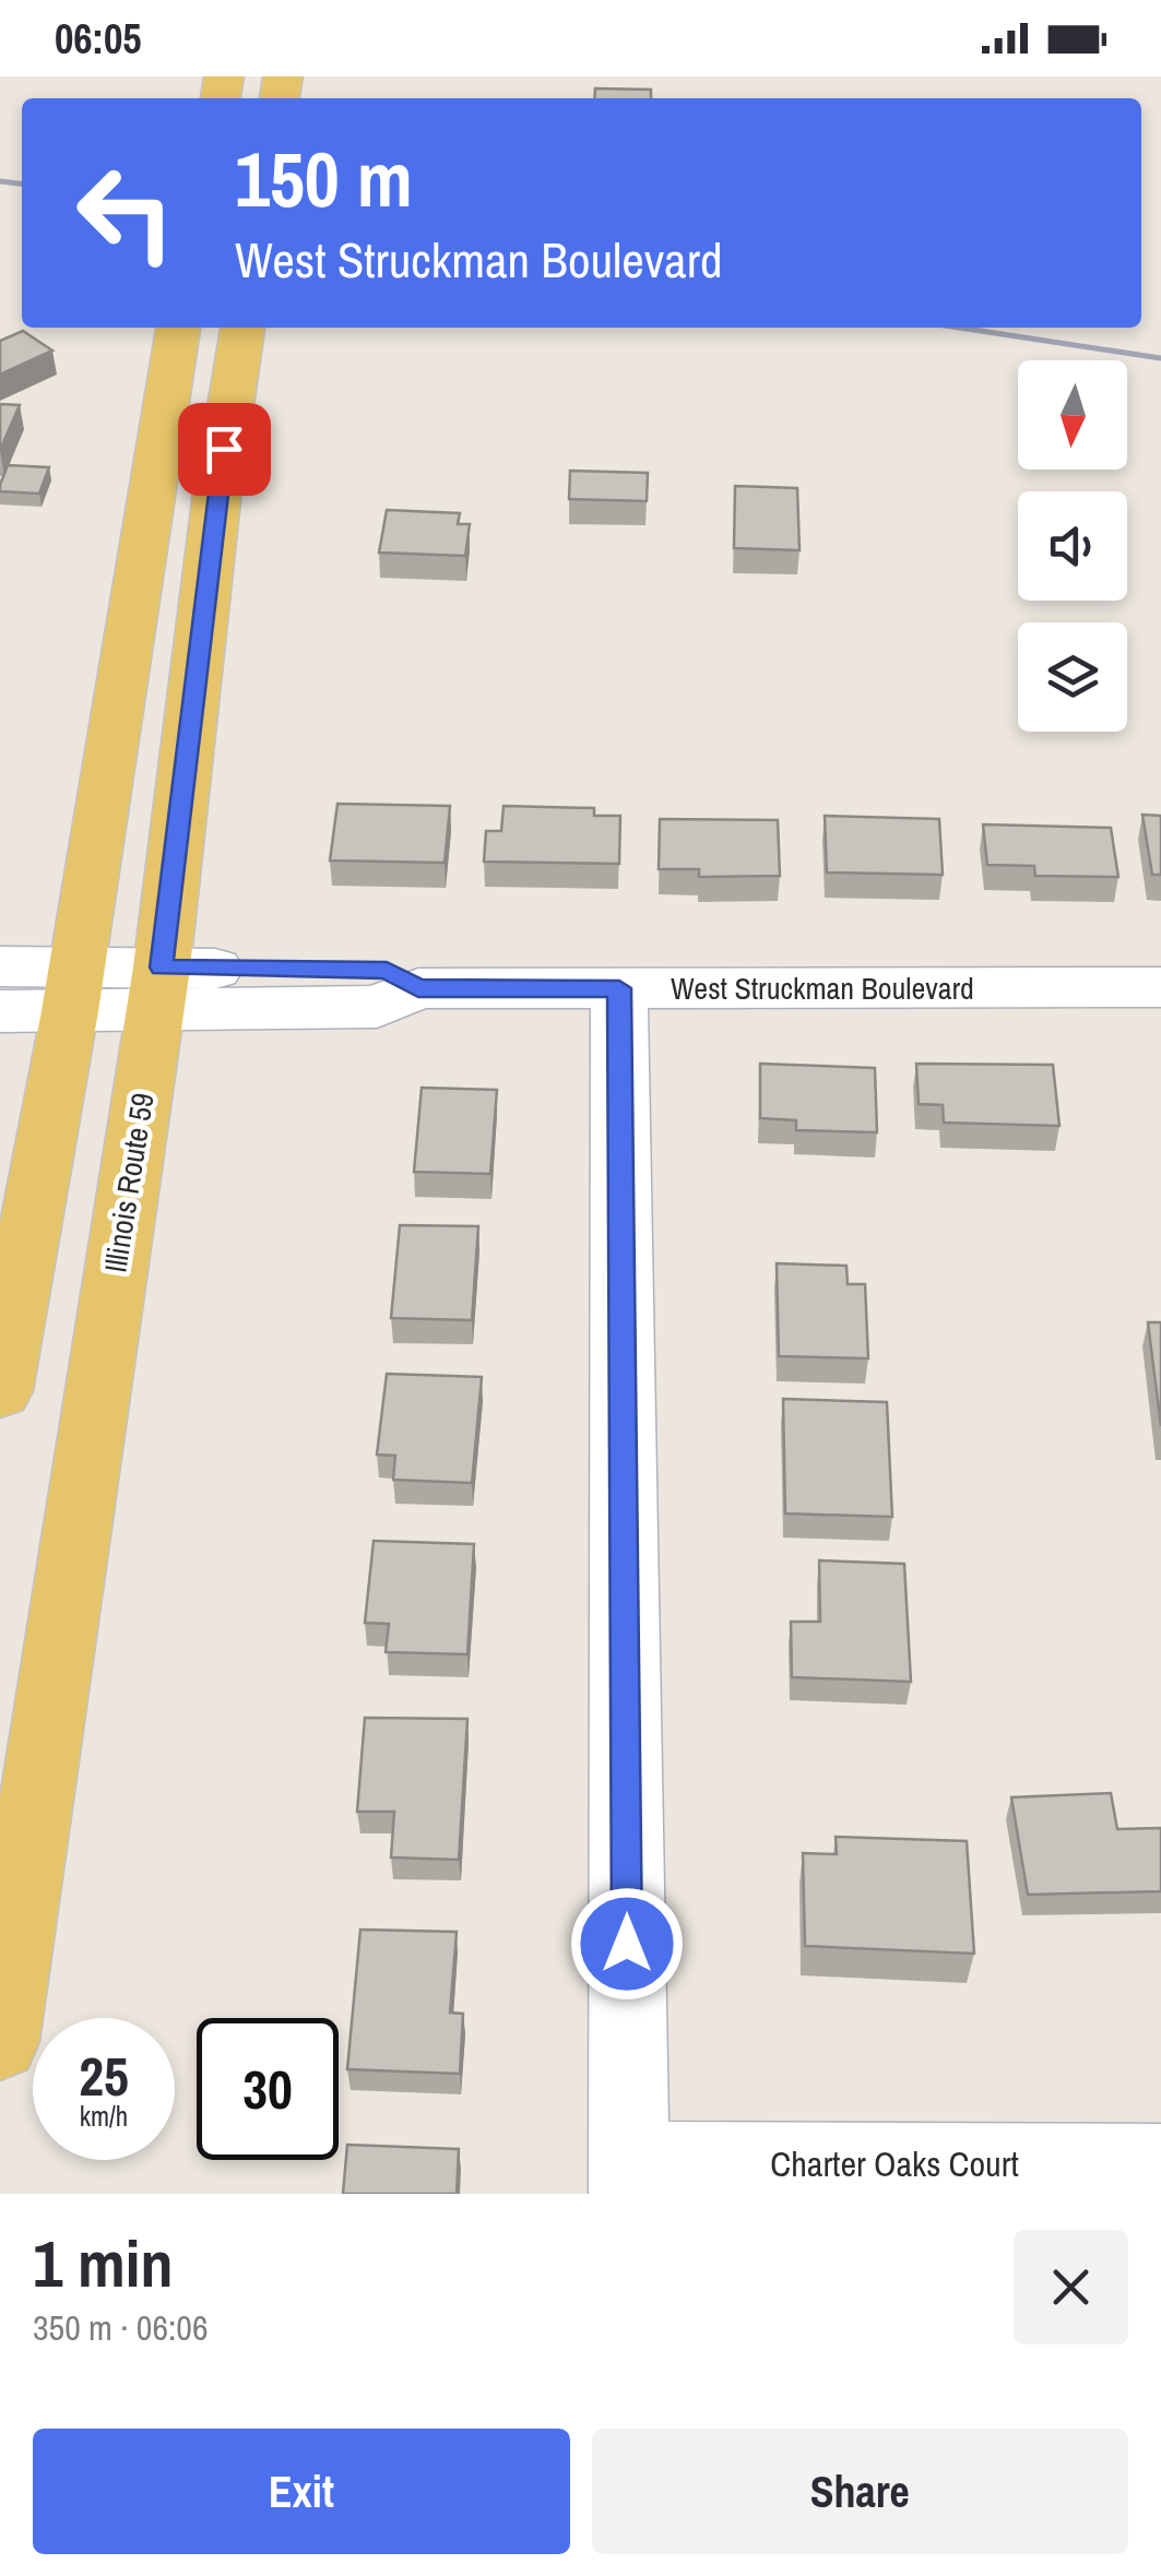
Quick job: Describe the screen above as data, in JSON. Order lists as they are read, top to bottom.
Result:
{
  "streets": {
    "main road": ["Illinois Route 59"],
    "street": ["West Struckman Boulevard", "Charter Oaks Court"]
  },
  "crossings": [
    ["West Struckman Boulevard", "Illinois Route 59"]
  ],
  "north": "bottom",
  "page": {
    "status": "06:05",
    "turn": ["150 m", "West Struckman Boulevard"],
    "speed": "25 km/h",
    "limit": "30",
    "heading": ["1 min", "350 m · 06:06"],
    "buttons": ["Exit", "Share"]
  }
}
